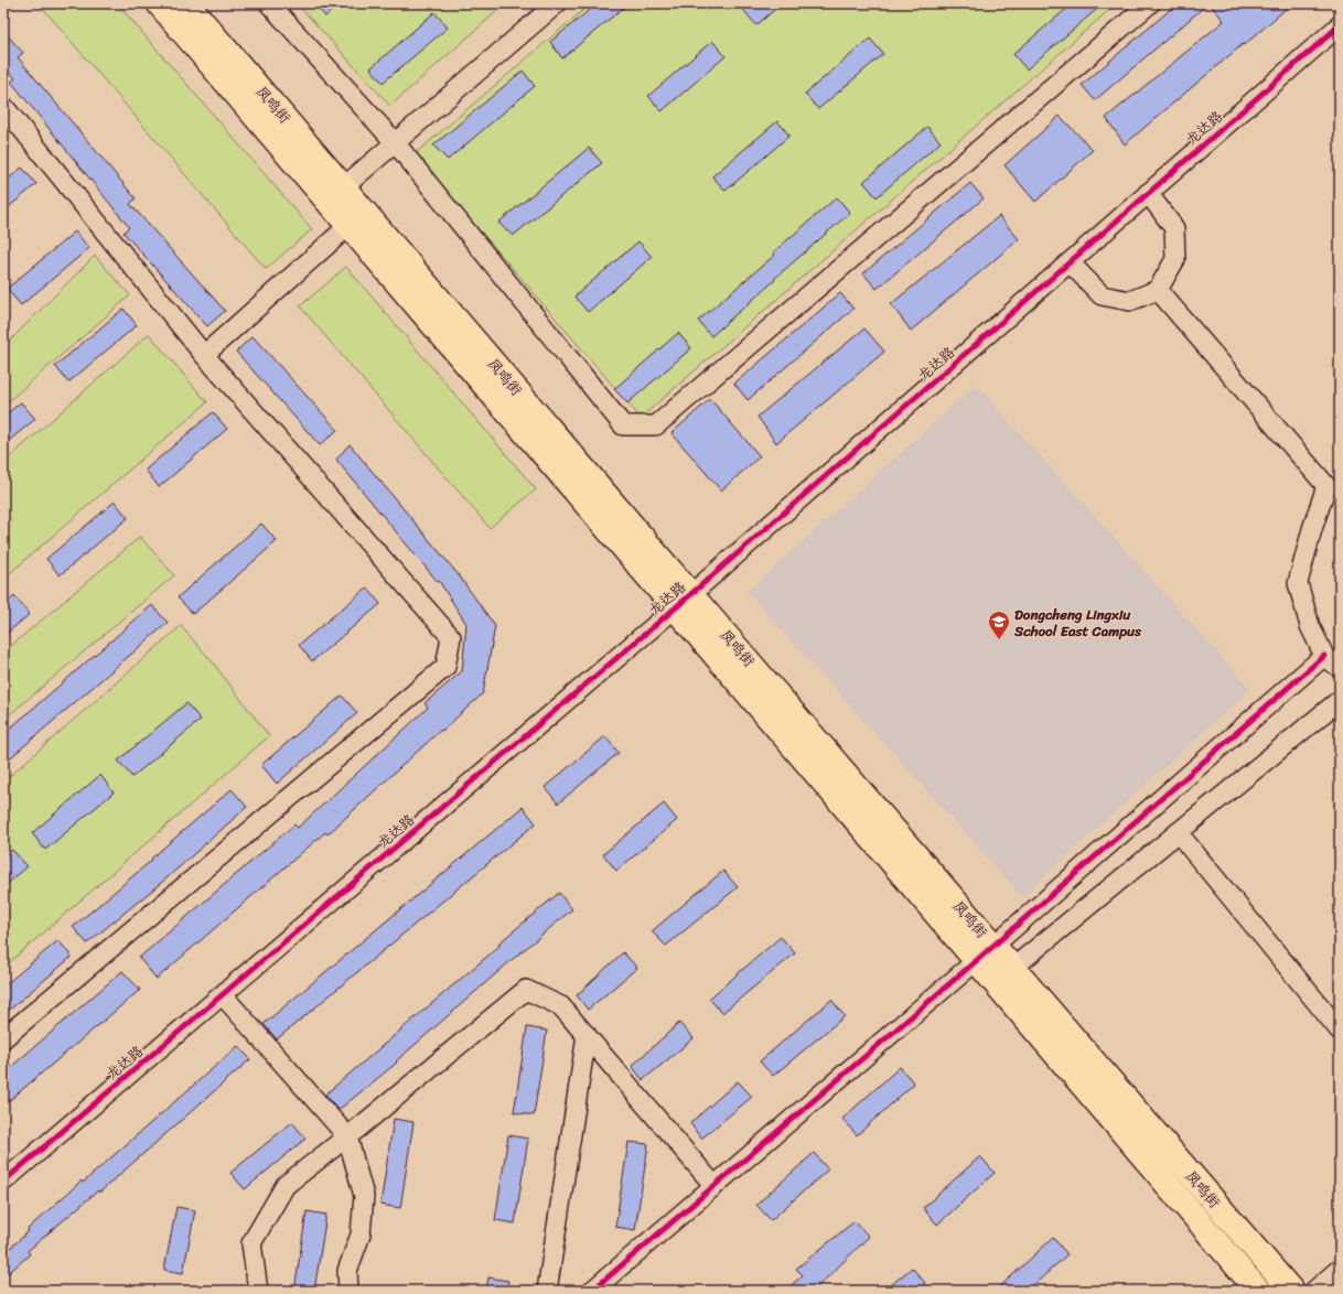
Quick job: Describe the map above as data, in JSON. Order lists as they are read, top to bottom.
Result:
{
  "streets": {
    "main road": ["凤鸣街"],
    "street": ["龙达路"]
  },
  "crossings": [
    ["凤鸣街", "龙达路"]
  ],
  "places": {
    "school or university": ["Dongcheng Lingxiu School East Campus"]
  }
}
